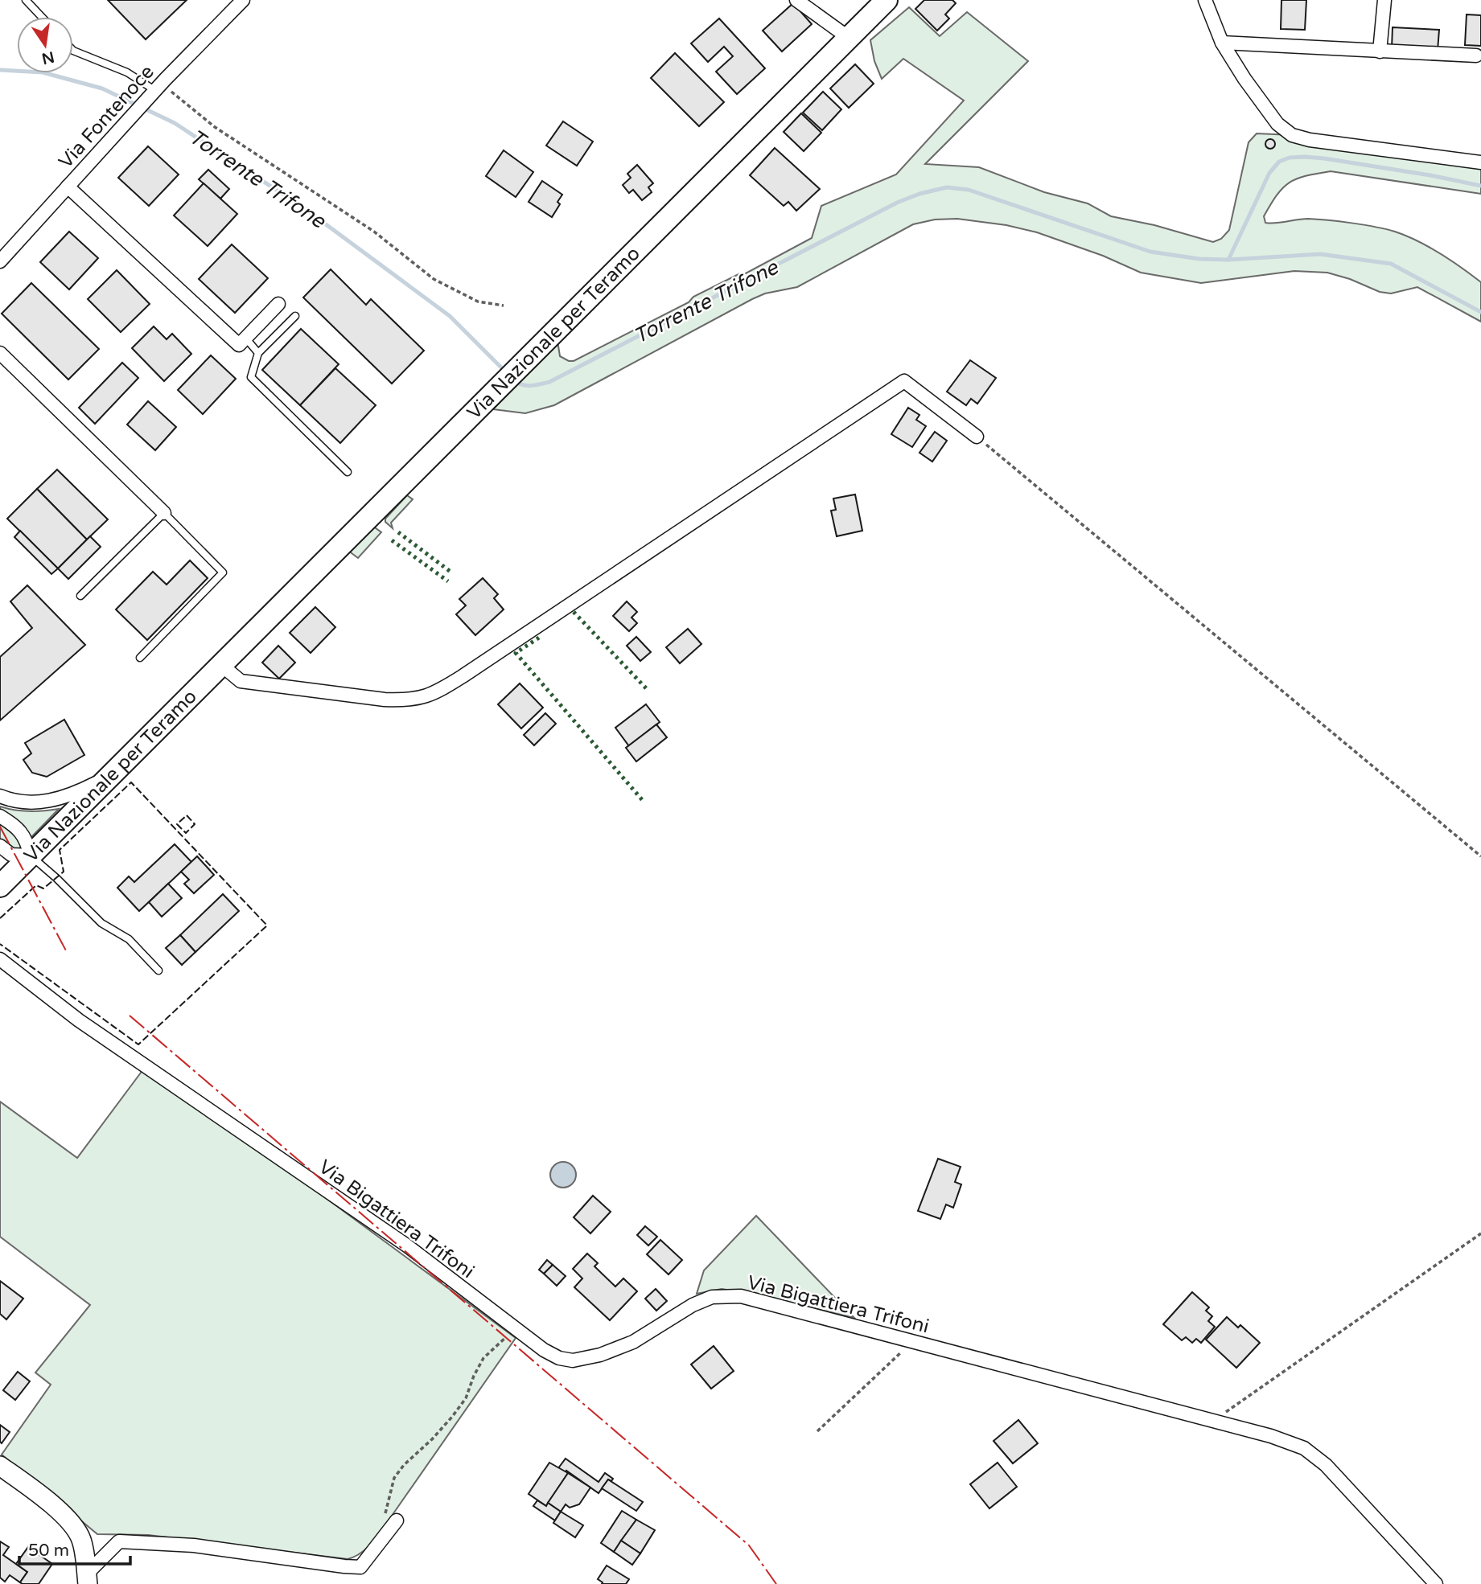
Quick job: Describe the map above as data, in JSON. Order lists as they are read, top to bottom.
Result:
{
  "streets": {
    "main road": ["Via Nazionale per Teramo"],
    "street": ["Via Fontenoce", "Via Bigattiera Trifoni"]
  },
  "water": ["Torrente Trifone"],
  "scale_bar": "50 m",
  "north": "bottom"
}
